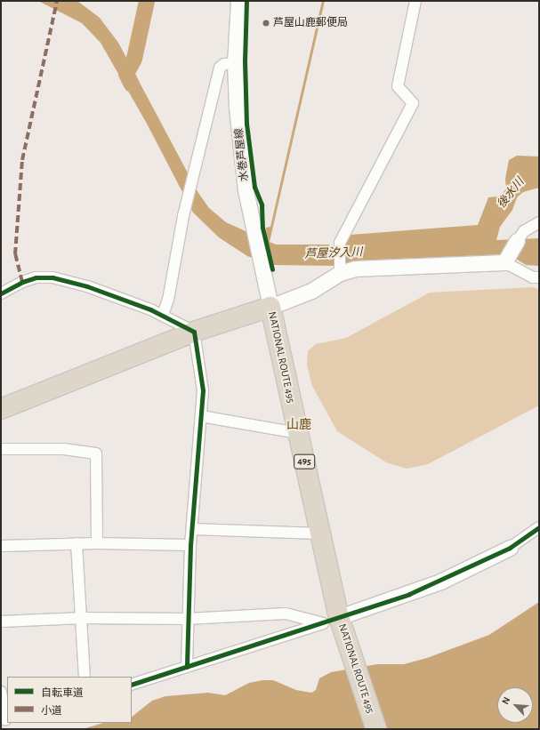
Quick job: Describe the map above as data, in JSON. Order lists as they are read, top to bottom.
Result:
{
  "streets": {
    "highway": ["NATIONAL ROUTE 495", "495"],
    "street": ["水巻芦屋線"]
  },
  "crossings": [
    ["水巻芦屋線", "NATIONAL ROUTE 495"]
  ],
  "districts": ["山鹿"],
  "water": ["後水川", "芦屋汐入川"],
  "places": ["芦屋山鹿郵便局"],
  "legend": ["自転車道", "小道"],
  "north": "top left"
}
